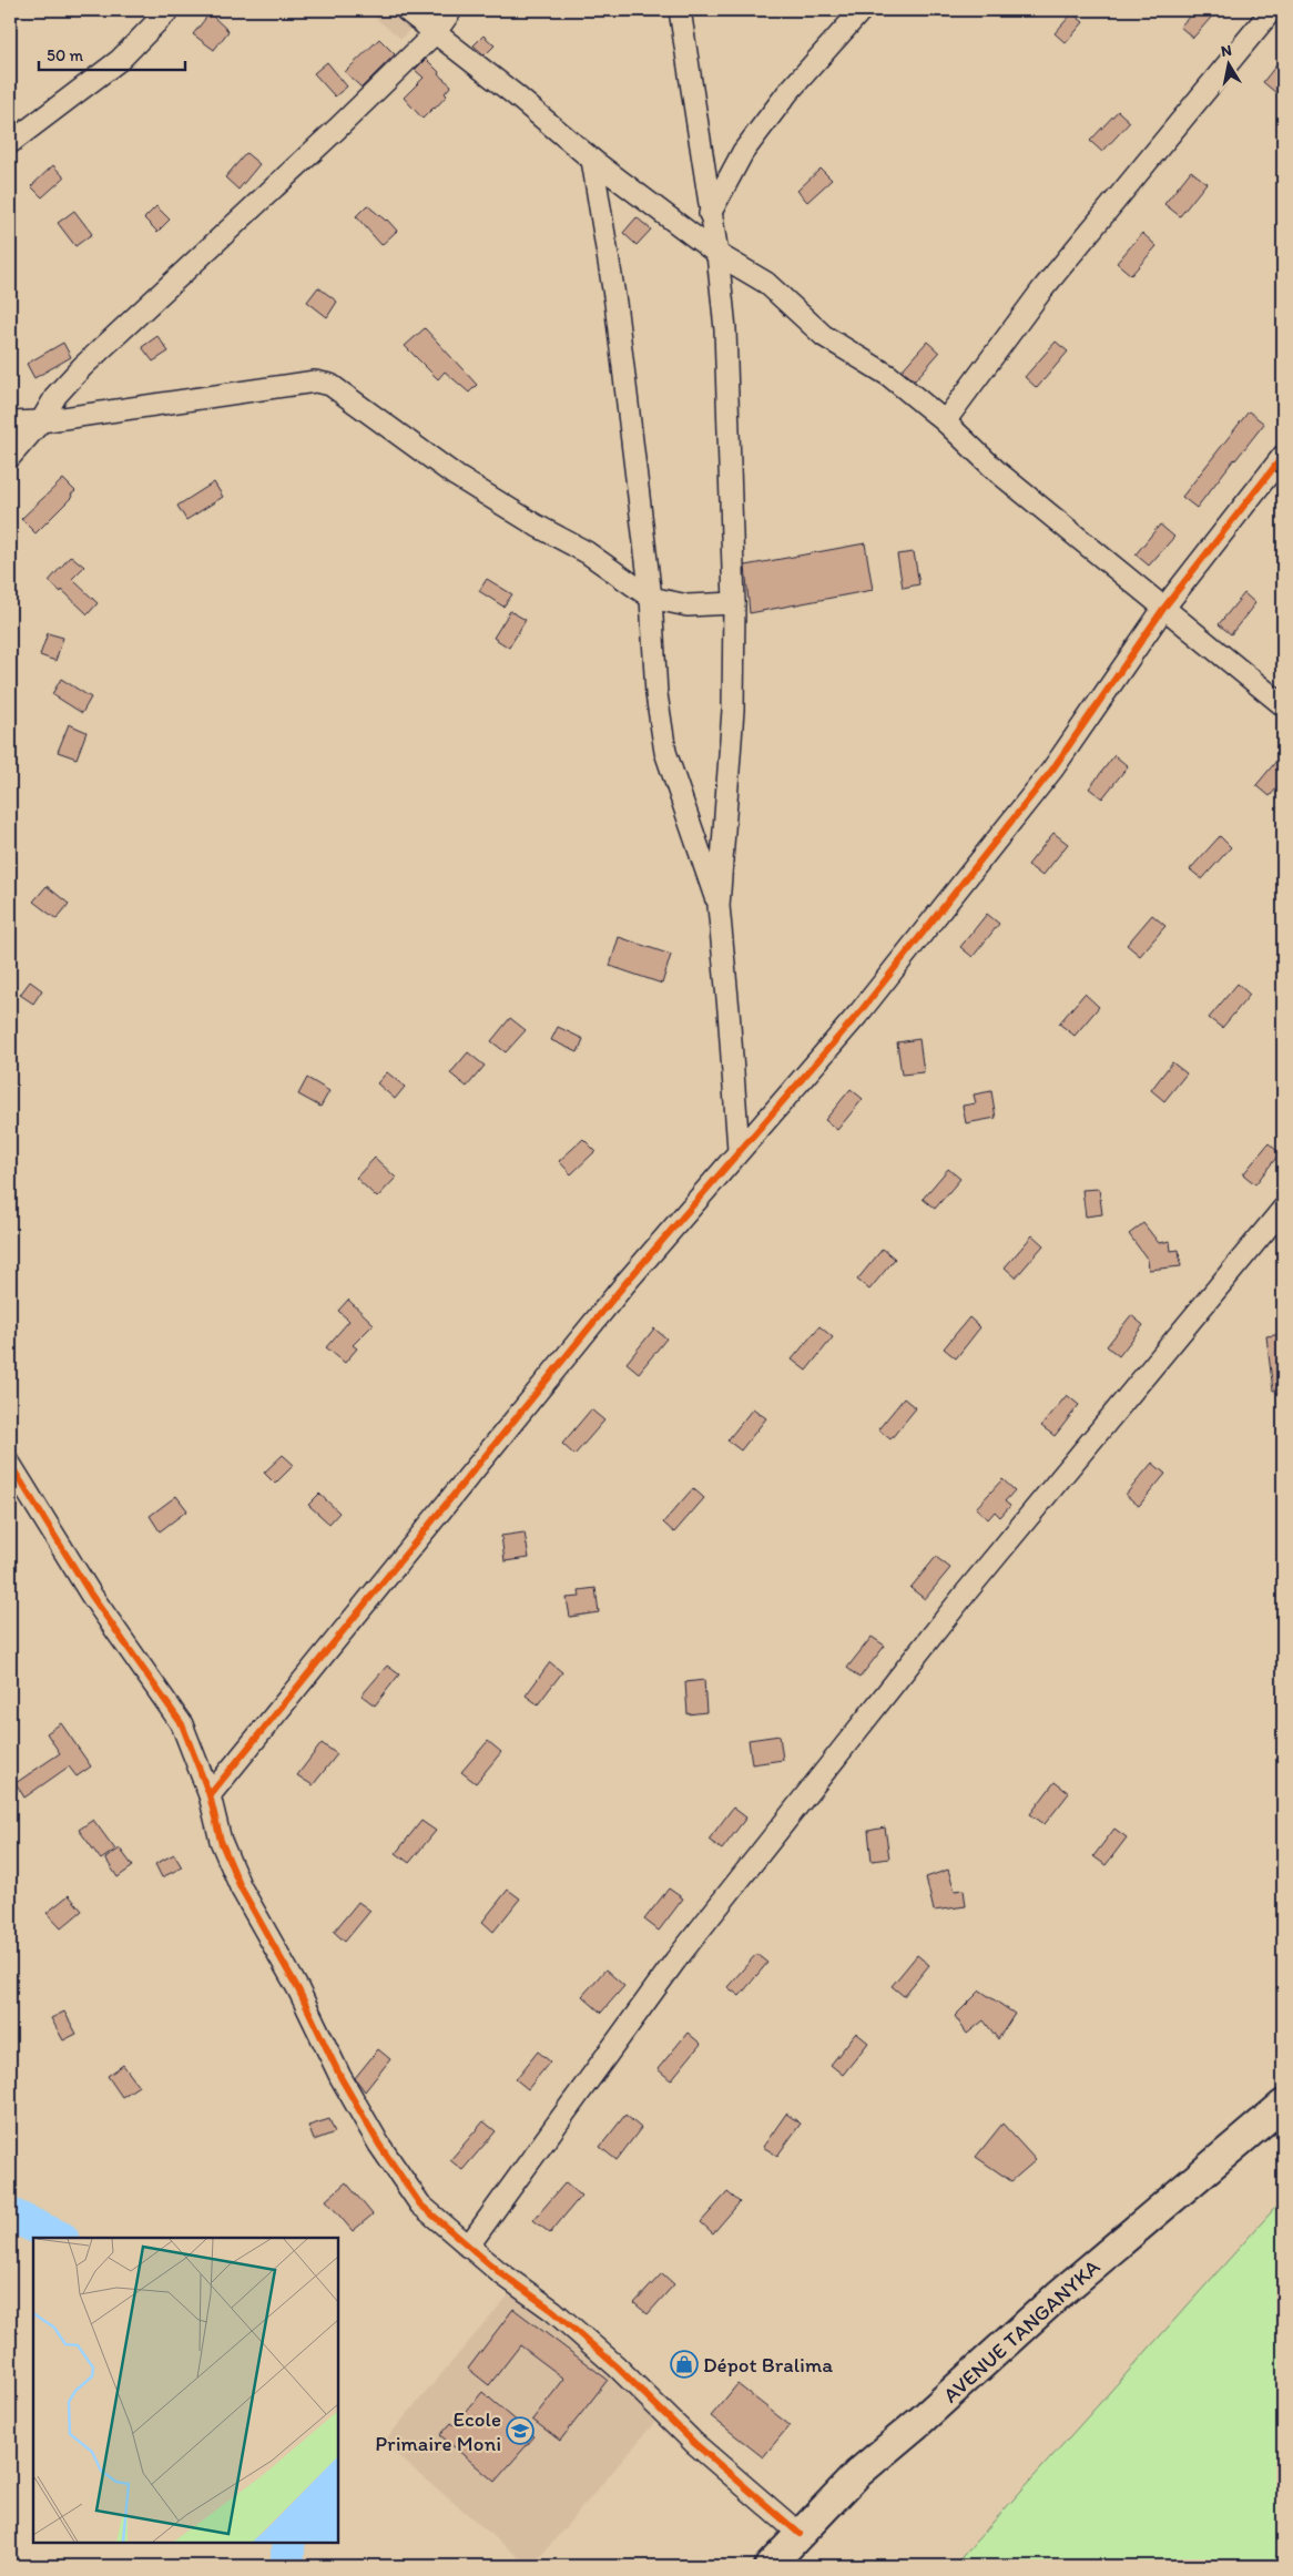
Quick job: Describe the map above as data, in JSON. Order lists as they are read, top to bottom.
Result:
{
  "streets": {
    "street": ["AVENUE TANGANYKA"]
  },
  "places": {
    "shop": ["Dépot Bralima"],
    "school or university": ["Ecole Primaire Moni"]
  },
  "scale_bar": "50 m",
  "north": "top"
}
